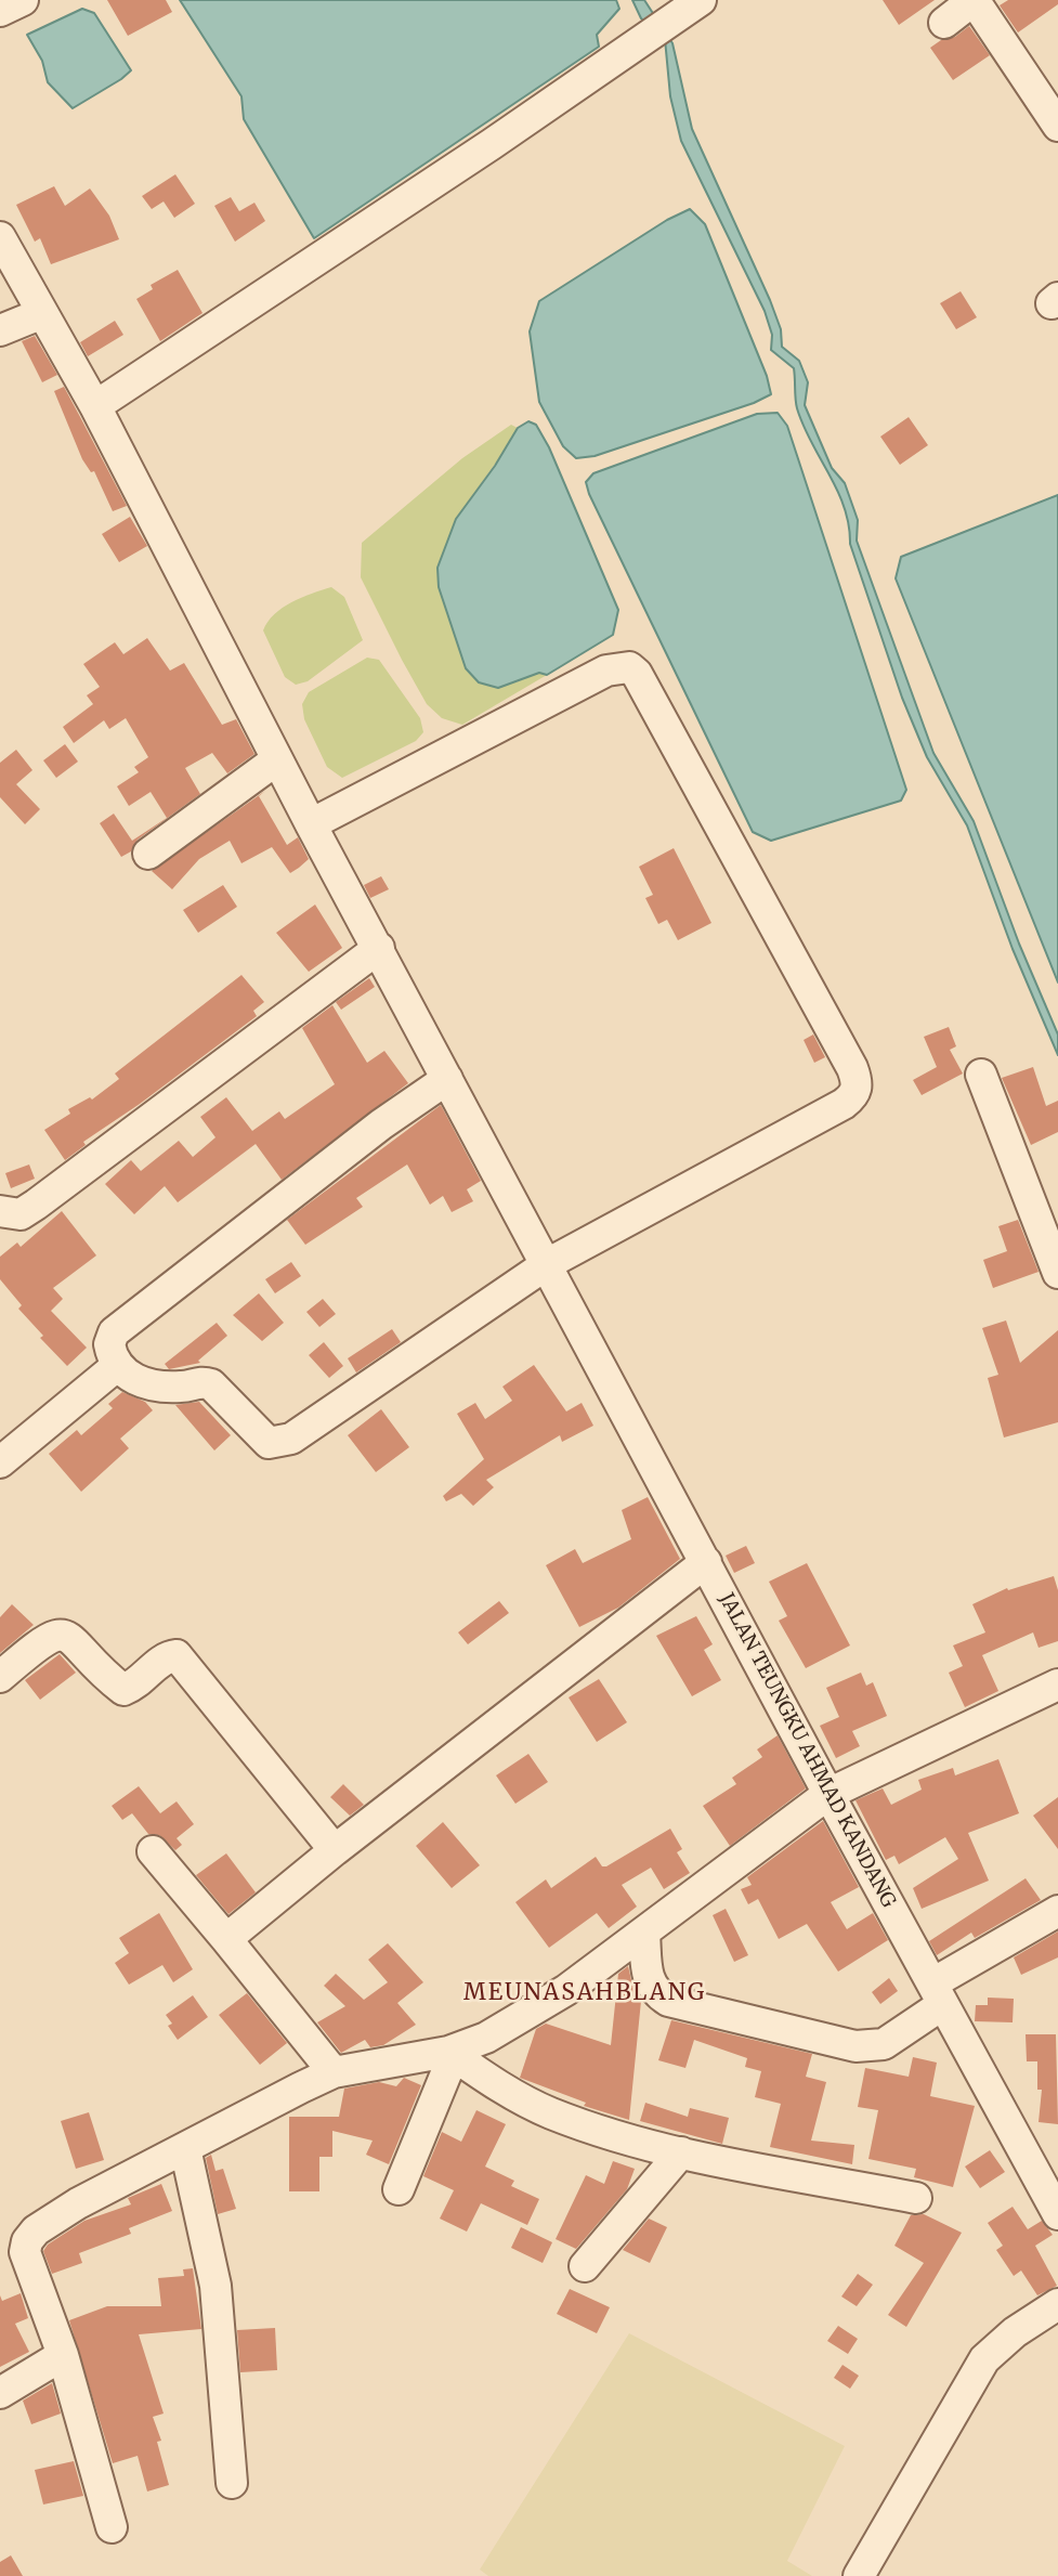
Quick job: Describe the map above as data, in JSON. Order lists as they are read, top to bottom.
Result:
{
  "streets": {
    "street": ["JALAN TEUNGKU AHMAD KANDANG"]
  },
  "districts": ["MEUNASAHBLANG"]
}
